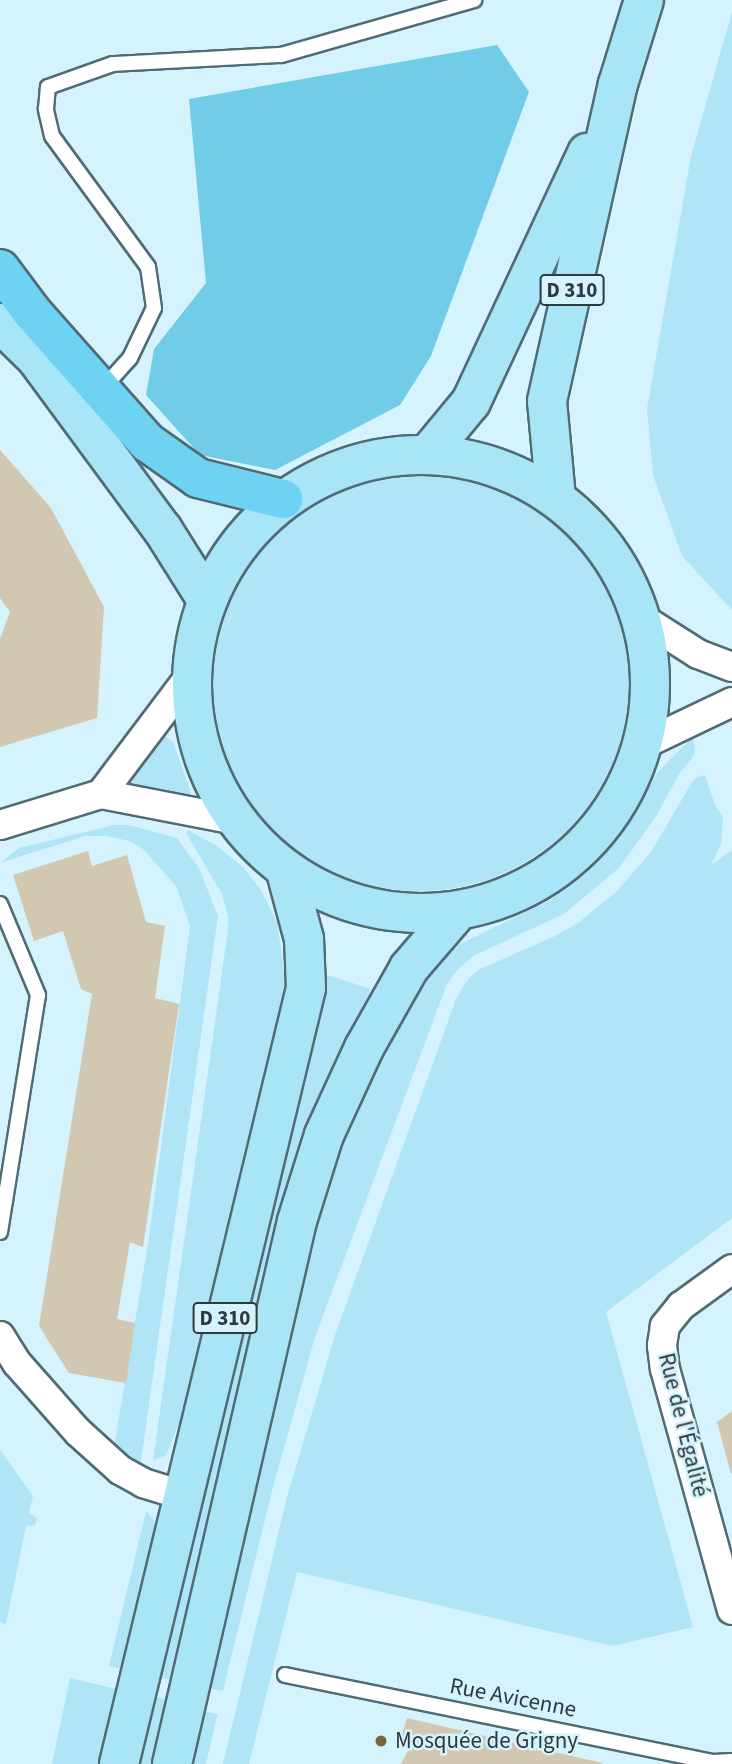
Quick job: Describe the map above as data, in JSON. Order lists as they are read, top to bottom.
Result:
{
  "streets": {
    "main road": ["D 310"],
    "street": ["Rue de l'Égalité"],
    "lane": ["Rue Avicenne"]
  },
  "places": ["Mosquée de Grigny"]
}
